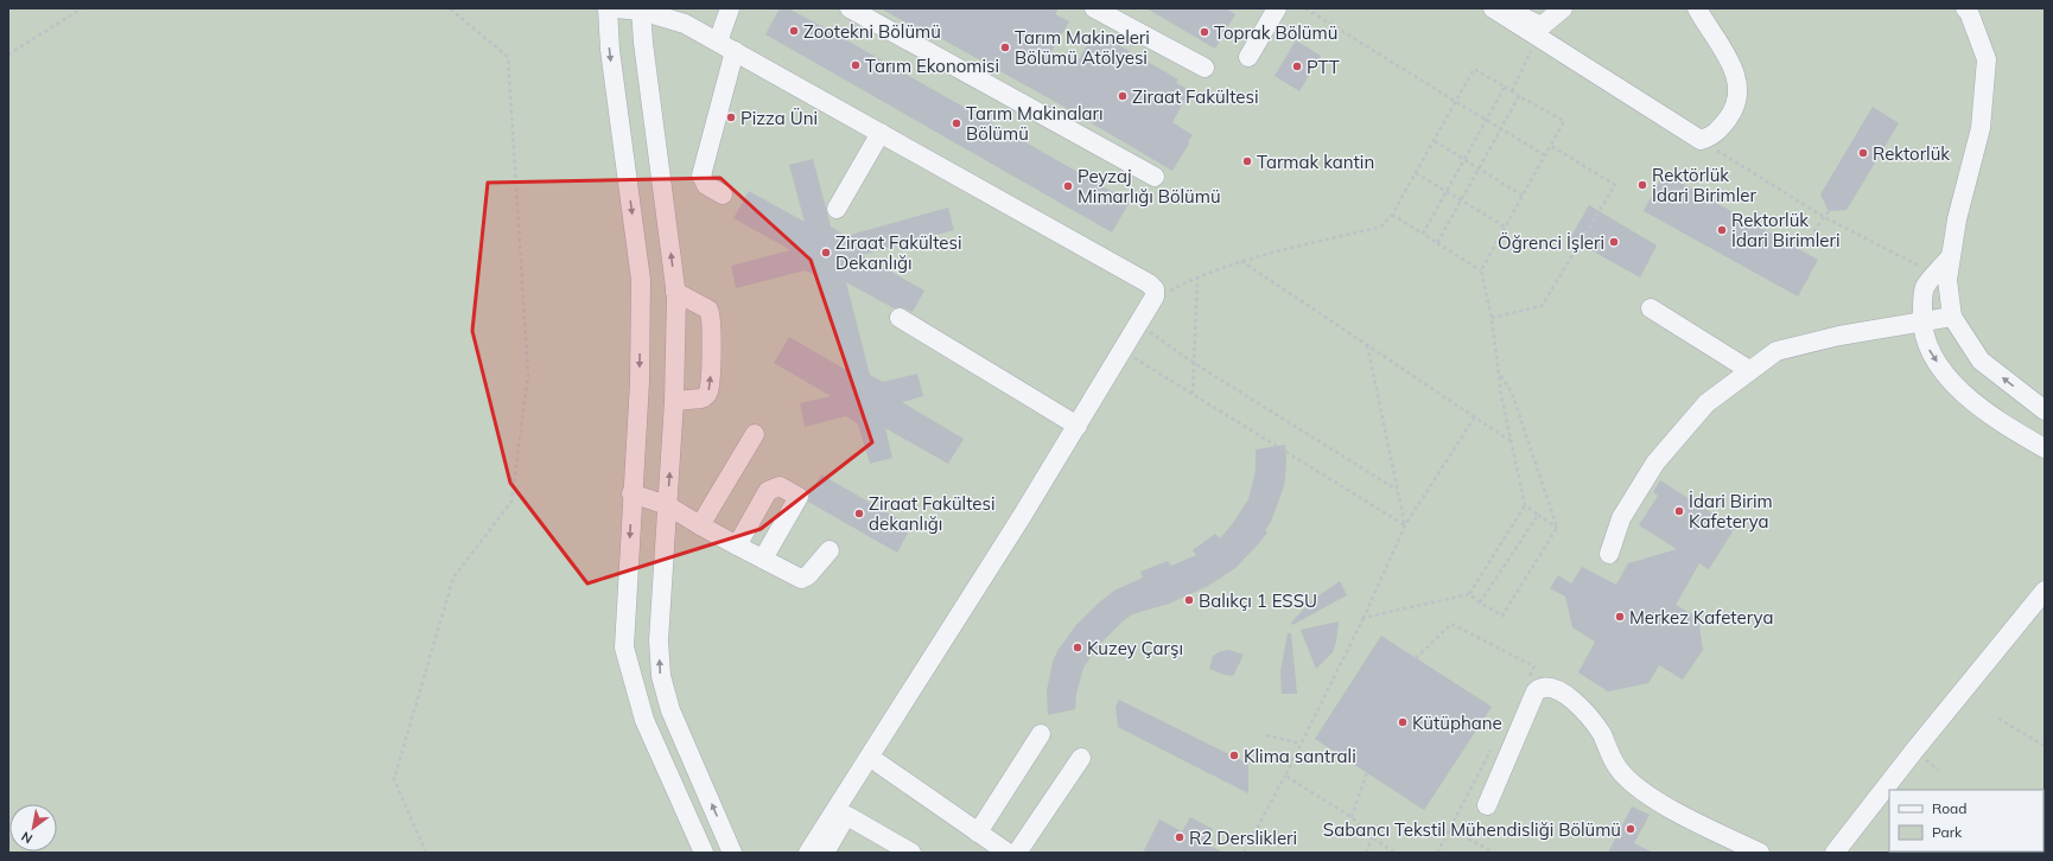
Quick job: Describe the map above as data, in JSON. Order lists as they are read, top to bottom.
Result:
{
  "places": [
    "Zootekni Bölümü",
    "Toprak Bölümü",
    "Tarım Makineleri Bölümü Atölyesi",
    "Tarım Ekonomisi",
    "PTT",
    "Ziraat Fakültesi",
    "Pizza Üni",
    "Tarım Makinaları Bölümü",
    "Rektorlük",
    "Tarmak kantin",
    "Rektörlük İdari Birimler",
    "Peyzaj Mimarlığı Bölümü",
    "Rektorlük İdari Birimleri",
    "Öğrenci İşleri",
    "Ziraat Fakültesi Dekanlığı",
    "İdari Birim Kafeterya",
    "Ziraat Fakültesi dekanlığı",
    "Balıkçı 1 ESSU",
    "Merkez Kafeterya",
    "Kuzey Çarşı",
    "Kütüphane",
    "Klima santrali",
    "Sabancı Tekstil Mühendisliği Bölümü",
    "R2 Derslikleri"
  ],
  "legend": ["Road", "Park"],
  "north": "bottom left"
}
